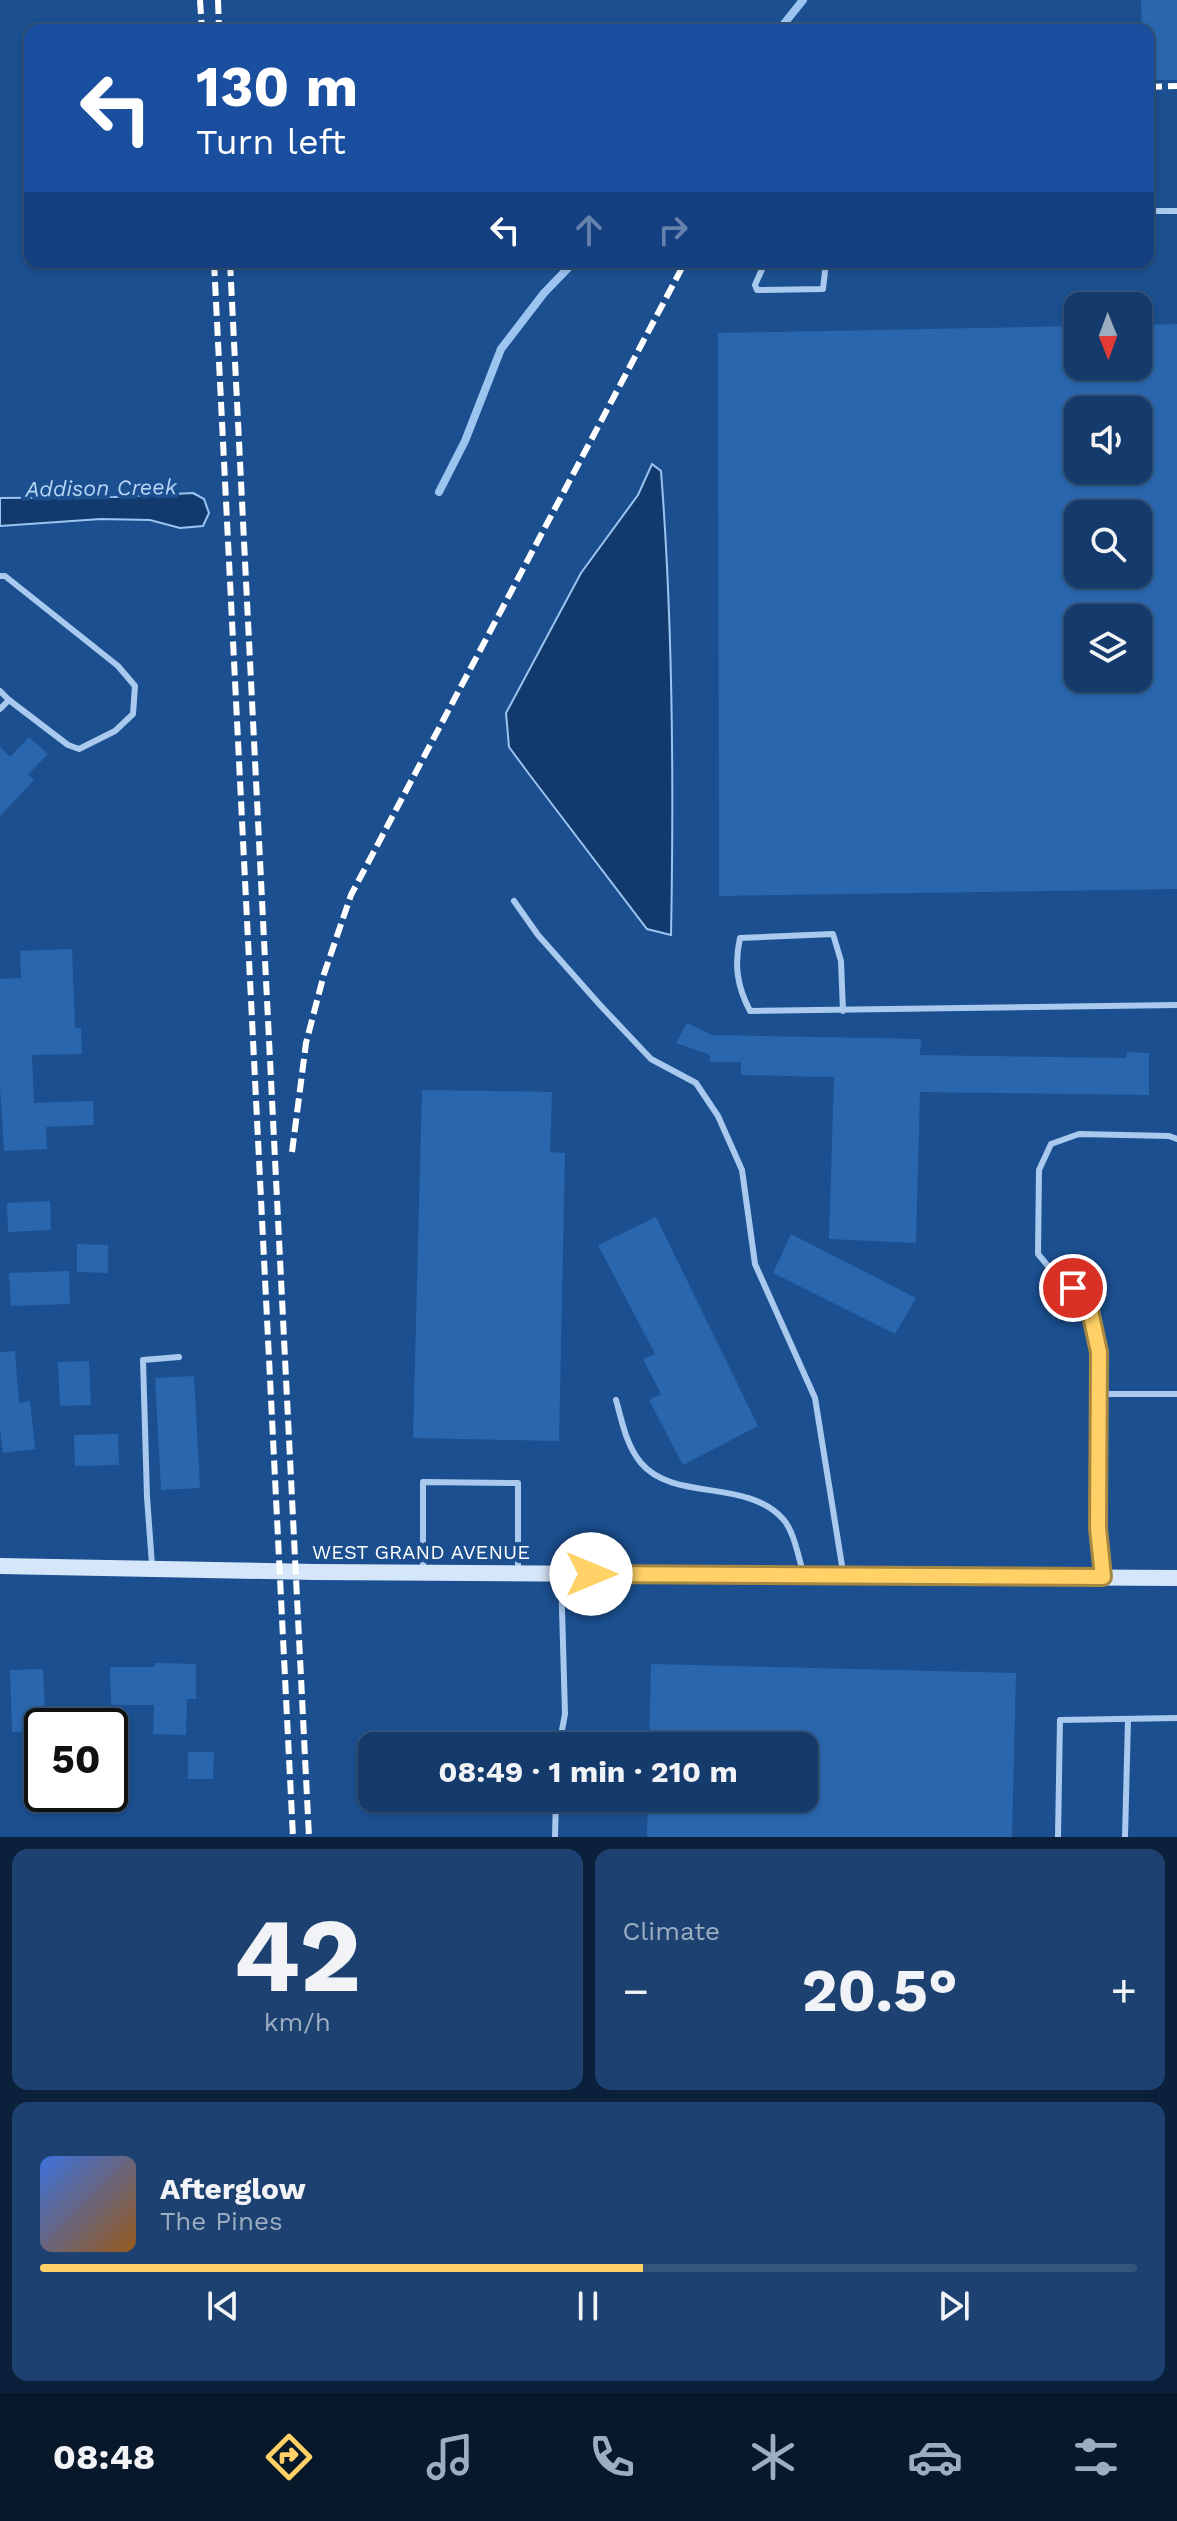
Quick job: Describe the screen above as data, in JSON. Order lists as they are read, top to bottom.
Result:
{
  "streets": {
    "main road": ["WEST GRAND AVENUE"]
  },
  "water": ["Addison Creek"],
  "north": "bottom",
  "page": {
    "turn": ["130 m", "Turn left"],
    "limit": "50",
    "trip": "08:49 · 1 min · 210 m",
    "tile": [
      ["42", "km/h"],
      "Climate"
    ],
    "heat": ["−", "20.5°", "+"],
    "song": ["Afterglow", "The Pines"],
    "tabs": "08:48"
  }
}
